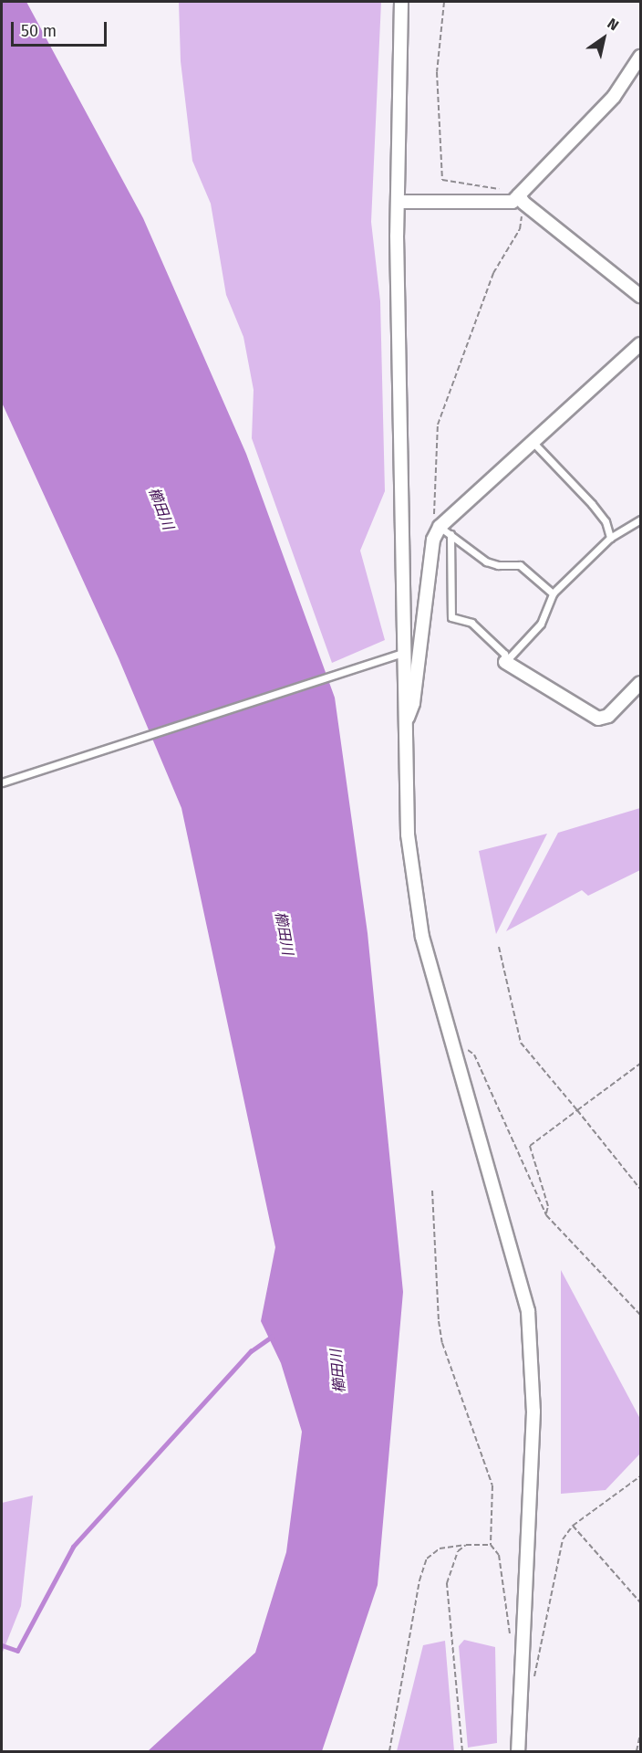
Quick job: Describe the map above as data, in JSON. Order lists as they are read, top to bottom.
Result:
{
  "water": ["櫛田川"],
  "scale_bar": "50 m",
  "north": "top right"
}
